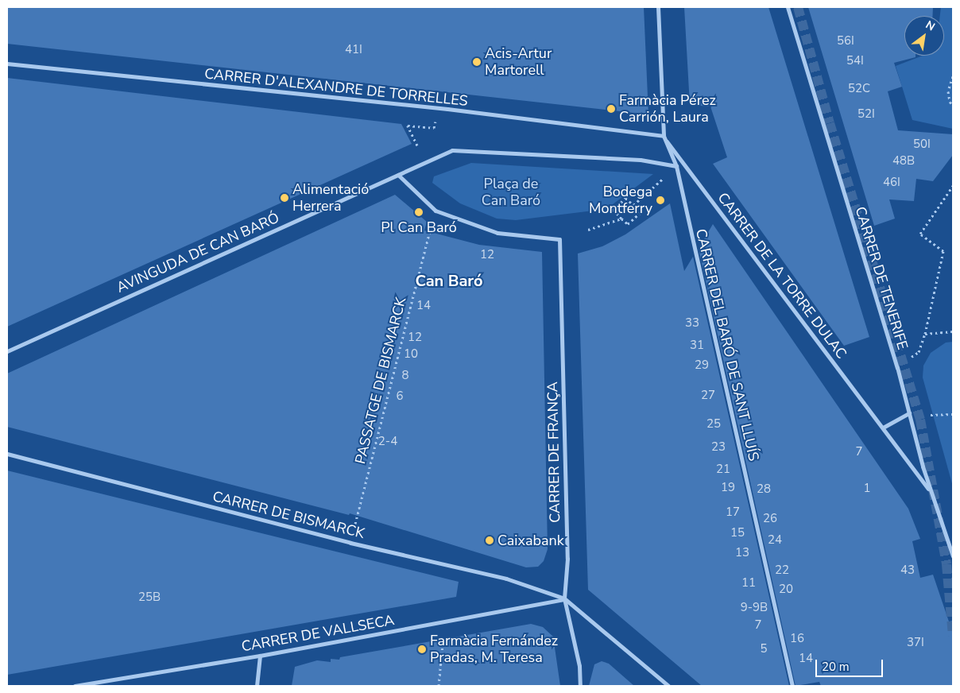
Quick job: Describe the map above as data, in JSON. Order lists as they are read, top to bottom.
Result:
{
  "streets": {
    "street": [
      "CARRER D'ALEXANDRE DE TORRELLES",
      "AVINGUDA DE CAN BARÓ",
      "CARRER DE LA TORRE DULAC",
      "CARRER DE TENERIFE",
      "CARRER DEL BARÓ DE SANT LLUÍS",
      "CARRER DE FRANÇA",
      "CARRER DE BISMARCK",
      "CARRER DE VALLSECA"
    ],
    "path": ["PASSATGE DE BISMARCK"]
  },
  "crossings": [
    ["CARRER D'ALEXANDRE DE TORRELLES", "CARRER DE LA TORRE DULAC"],
    ["CARRER D'ALEXANDRE DE TORRELLES", "CARRER DEL BARÓ DE SANT LLUÍS"],
    ["AVINGUDA DE CAN BARÓ", "CARRER DE FRANÇA"],
    ["CARRER DE LA TORRE DULAC", "CARRER DE TENERIFE"],
    ["CARRER DE LA TORRE DULAC", "CARRER DEL BARÓ DE SANT LLUÍS"],
    ["CARRER DE FRANÇA", "CARRER DE BISMARCK"],
    ["CARRER DE FRANÇA", "CARRER DE VALLSECA"],
    ["CARRER DE BISMARCK", "CARRER DE VALLSECA"]
  ],
  "districts": ["Can Baró"],
  "parks": ["Plaça de Can Baró"],
  "places": [
    "Acis-Artur Martorell",
    "Farmàcia Pérez Carrión, Laura",
    "Alimentació Herrera",
    "Bodega Montferry",
    "Pl Can Baró",
    "Caixabank",
    "Farmàcia Fernández Pradas, M. Teresa"
  ],
  "house_numbers": [
    "56I",
    "41I",
    "54I",
    "52C",
    "52I",
    "50I",
    "48B",
    "46I",
    "12",
    "14",
    "33",
    "12",
    "31",
    "10",
    "29",
    "8",
    "27",
    "6",
    "25",
    "2-4",
    "23",
    "7",
    "21",
    "19",
    "1",
    "28",
    "17",
    "26",
    "15",
    "24",
    "13",
    "22",
    "43",
    "11",
    "20",
    "25B",
    "9-9B",
    "7",
    "16",
    "37I",
    "5",
    "14"
  ],
  "scale_bar": "20 m",
  "north": "top right"
}
